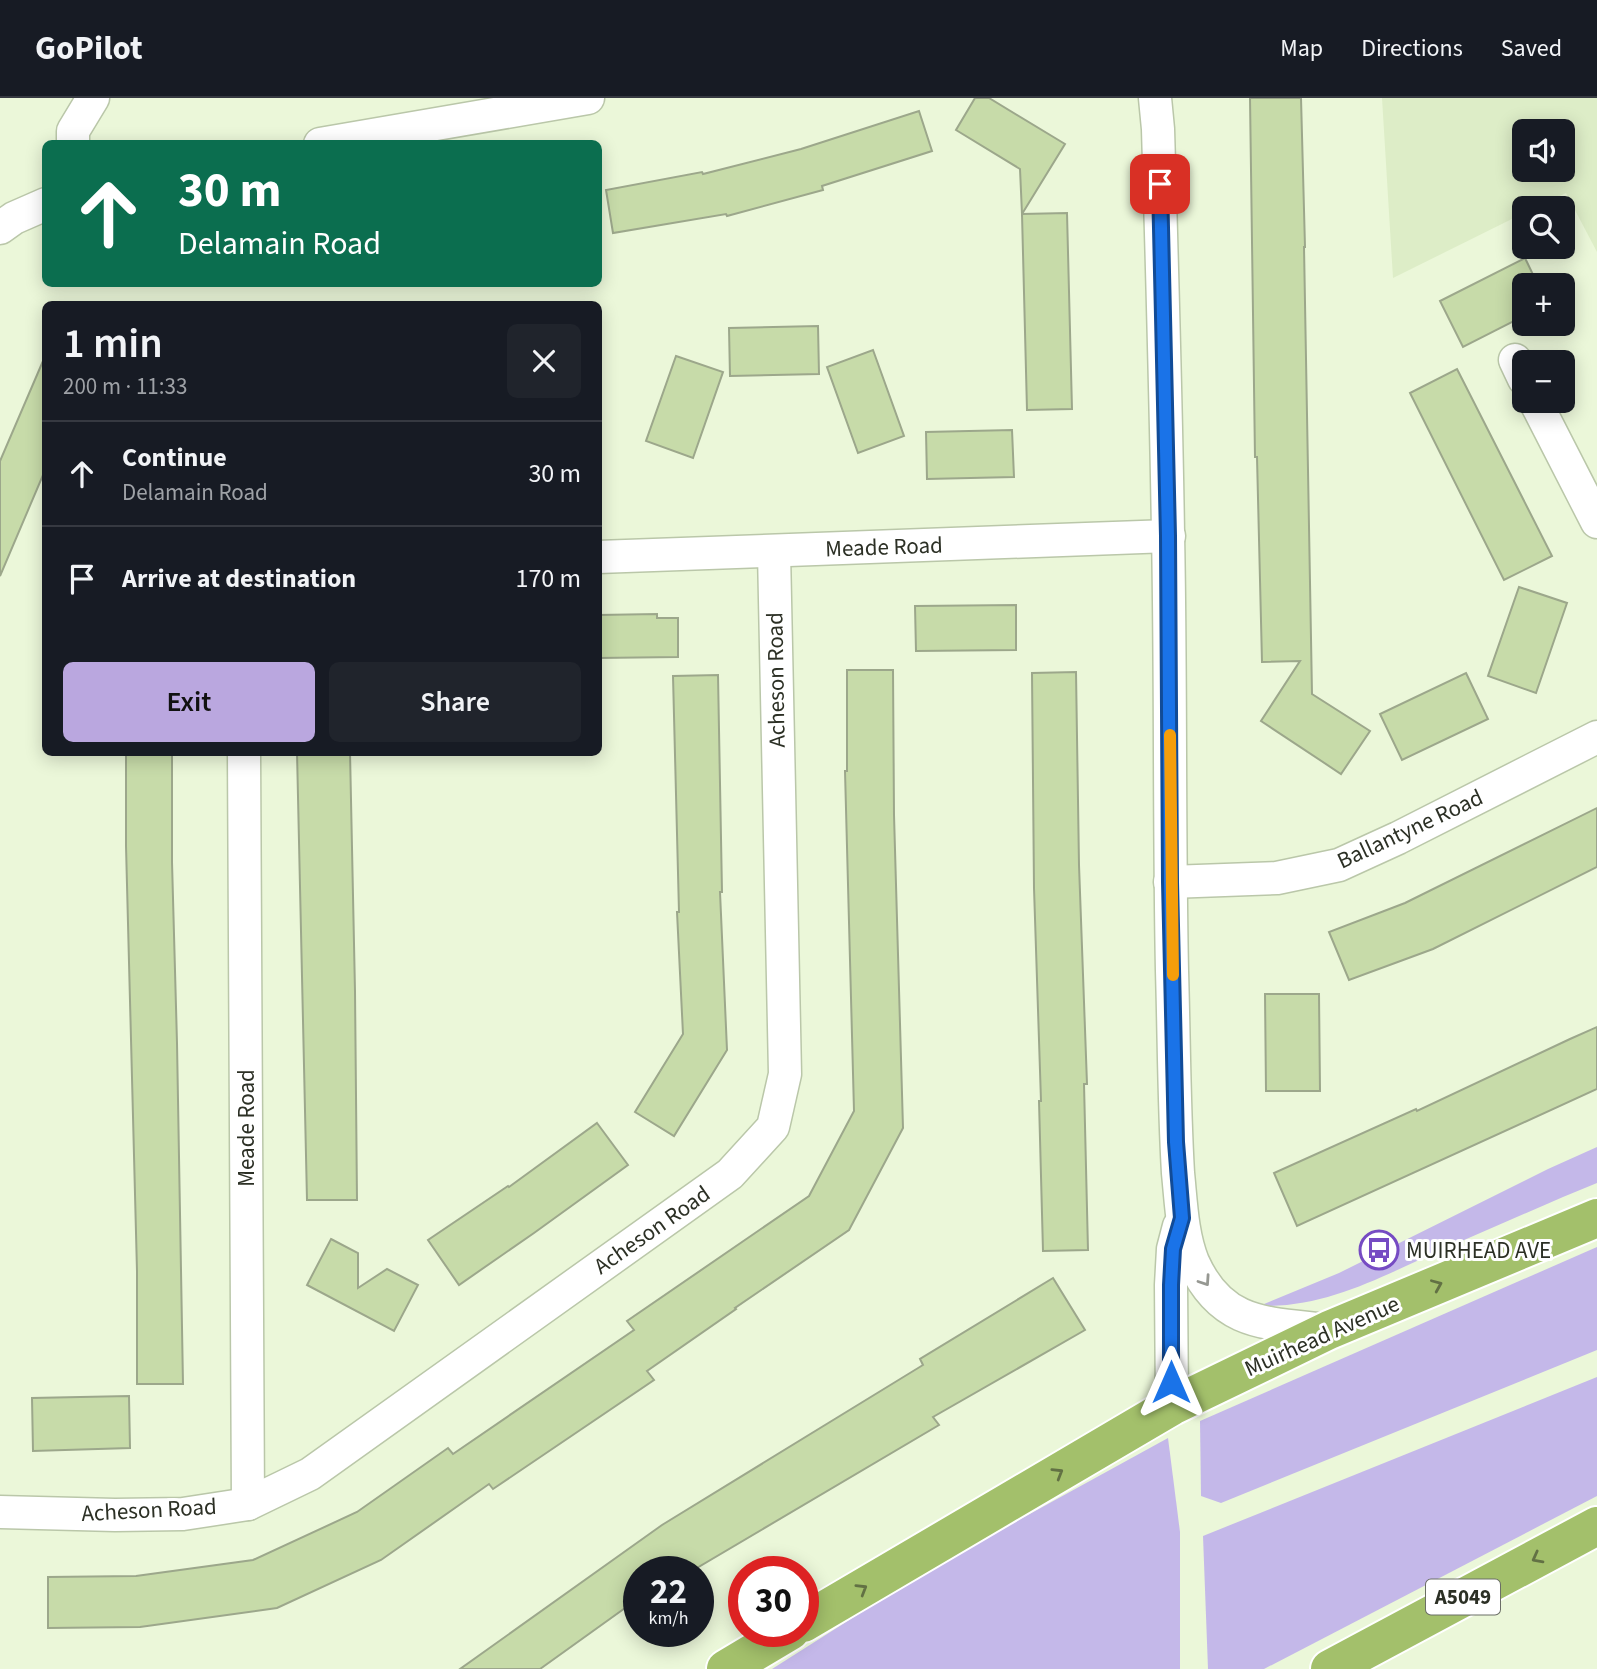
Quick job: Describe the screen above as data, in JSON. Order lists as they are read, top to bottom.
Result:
{
  "streets": {
    "highway": ["Muirhead Avenue", "A5049"],
    "street": ["Meade Road", "Acheson Road", "Ballantyne Road"]
  },
  "crossings": [
    ["Meade Road", "Acheson Road"]
  ],
  "one_way": ["Muirhead Avenue"],
  "places": {
    "bus stop": ["MUIRHEAD AVE"]
  },
  "page": {
    "header": "GoPilot",
    "nav": ["Map", "Directions", "Saved"],
    "map_buttons": ["+", "−"],
    "turn": ["30 m", "Delamain Road"],
    "heading": ["1 min", "200 m · 11:33"],
    "list": [
      {
        "name": "Continue",
        "note": "Delamain Road",
        "value": "30 m"
      },
      {
        "name": "Arrive at destination",
        "value": "170 m"
      }
    ],
    "buttons": ["Exit", "Share"],
    "speed": "22 km/h",
    "limit": "30"
  }
}
